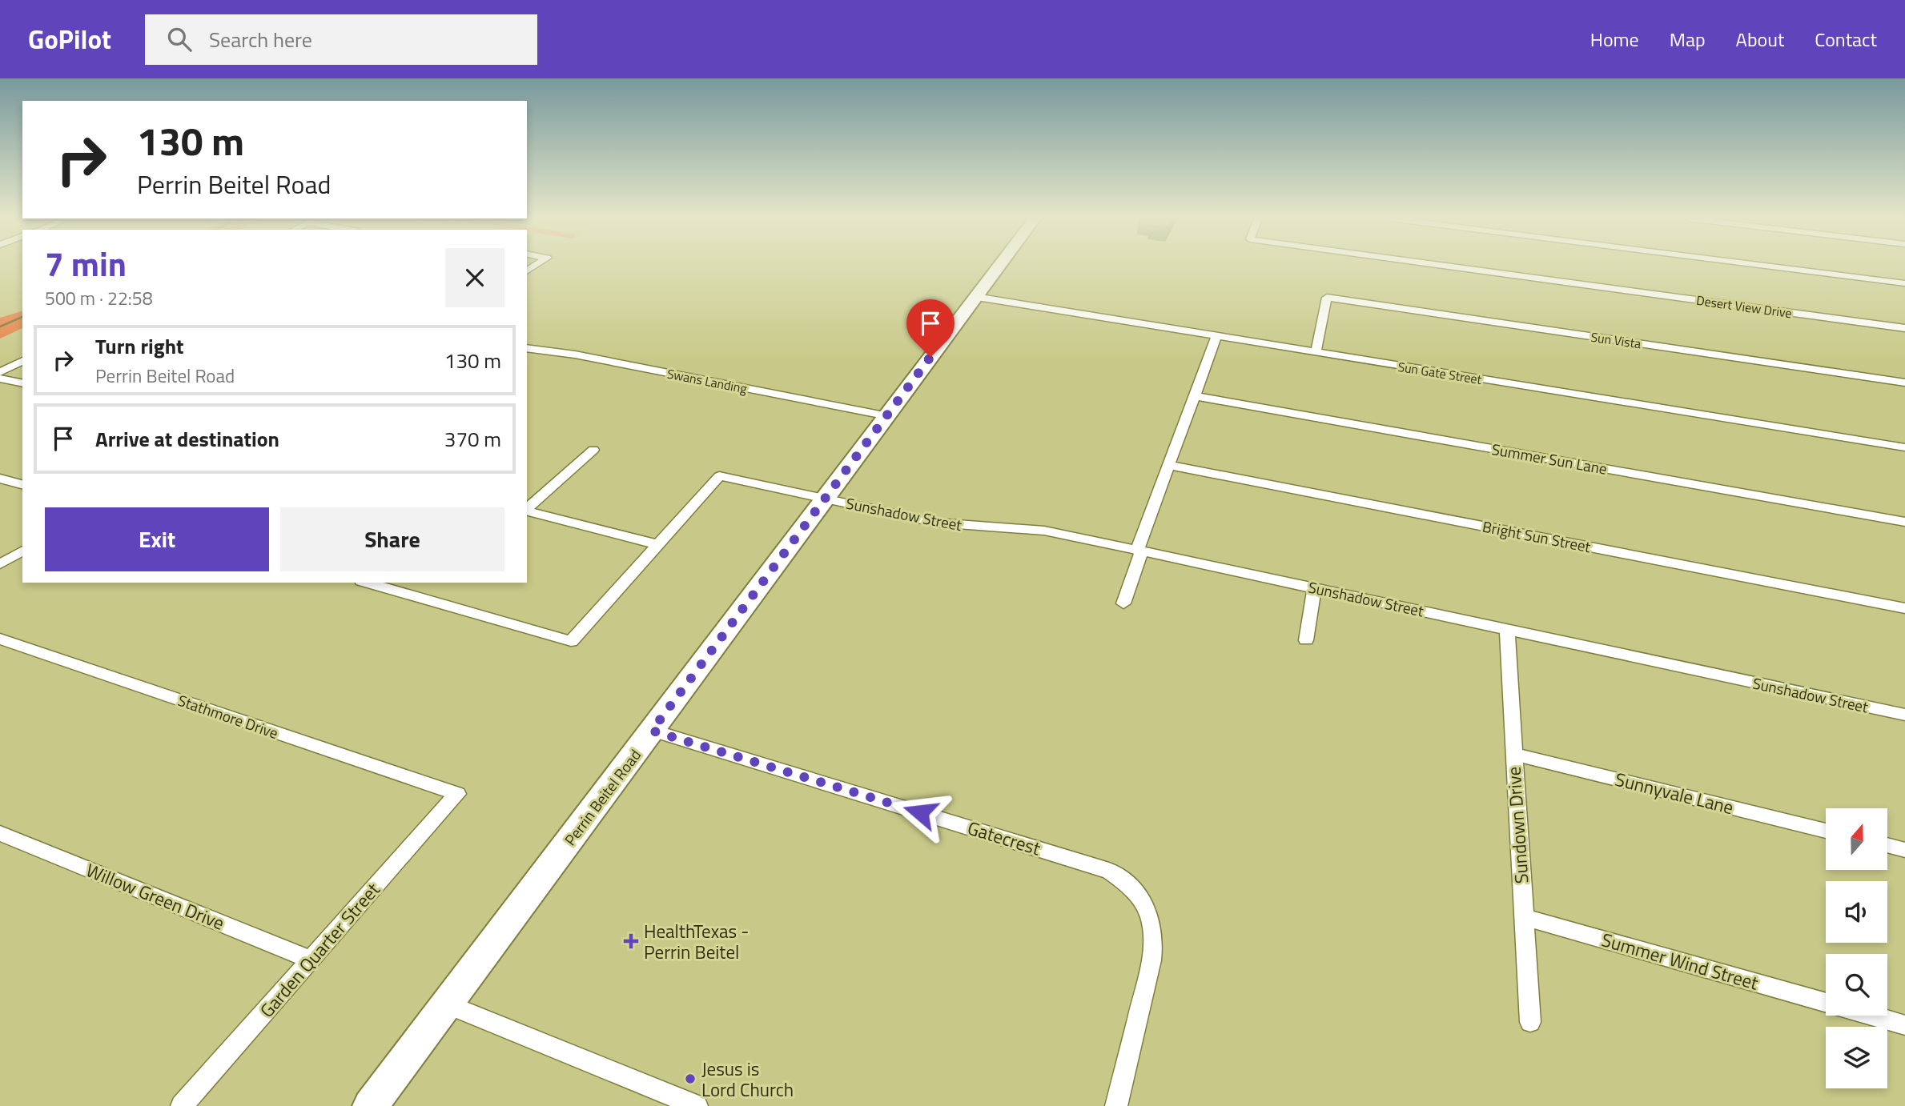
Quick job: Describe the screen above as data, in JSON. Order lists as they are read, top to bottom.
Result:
{
  "streets": {
    "main road": ["Perrin Beitel Road"],
    "street": [
      "Desert View Drive",
      "Sun Vista",
      "Sun Gate Street",
      "Swans Landing",
      "Summer Sun Lane",
      "Sunshadow Street",
      "Bright Sun Street",
      "Stathmore Drive",
      "Sunnyvale Lane",
      "Sundown Drive",
      "Gatecrest",
      "Willow Green Drive",
      "Garden Quarter Street",
      "Summer Wind Street"
    ]
  },
  "crossings": [
    ["Sun Vista", "Sun Gate Street"],
    ["Sun Gate Street", "Perrin Beitel Road"],
    ["Swans Landing", "Perrin Beitel Road"],
    ["Sunshadow Street", "Perrin Beitel Road"],
    ["Sunshadow Street", "Sundown Drive"],
    ["Stathmore Drive", "Garden Quarter Street"],
    ["Sunnyvale Lane", "Sundown Drive"],
    ["Perrin Beitel Road", "Gatecrest"],
    ["Sundown Drive", "Summer Wind Street"],
    ["Willow Green Drive", "Garden Quarter Street"]
  ],
  "places": {
    "health": ["HealthTexas - Perrin Beitel"],
    "other": ["Jesus is Lord Church"]
  },
  "north": "top",
  "page": {
    "header": "GoPilot",
    "search": "Search here",
    "nav": [
      "Home",
      "Map",
      "About",
      "Contact"
    ],
    "turn": ["130 m", "Perrin Beitel Road"],
    "heading": ["7 min", "500 m · 22:58"],
    "list": [
      {
        "name": "Turn right",
        "note": "Perrin Beitel Road",
        "value": "130 m"
      },
      {
        "name": "Arrive at destination",
        "value": "370 m"
      }
    ],
    "buttons": ["Exit", "Share"]
  }
}
